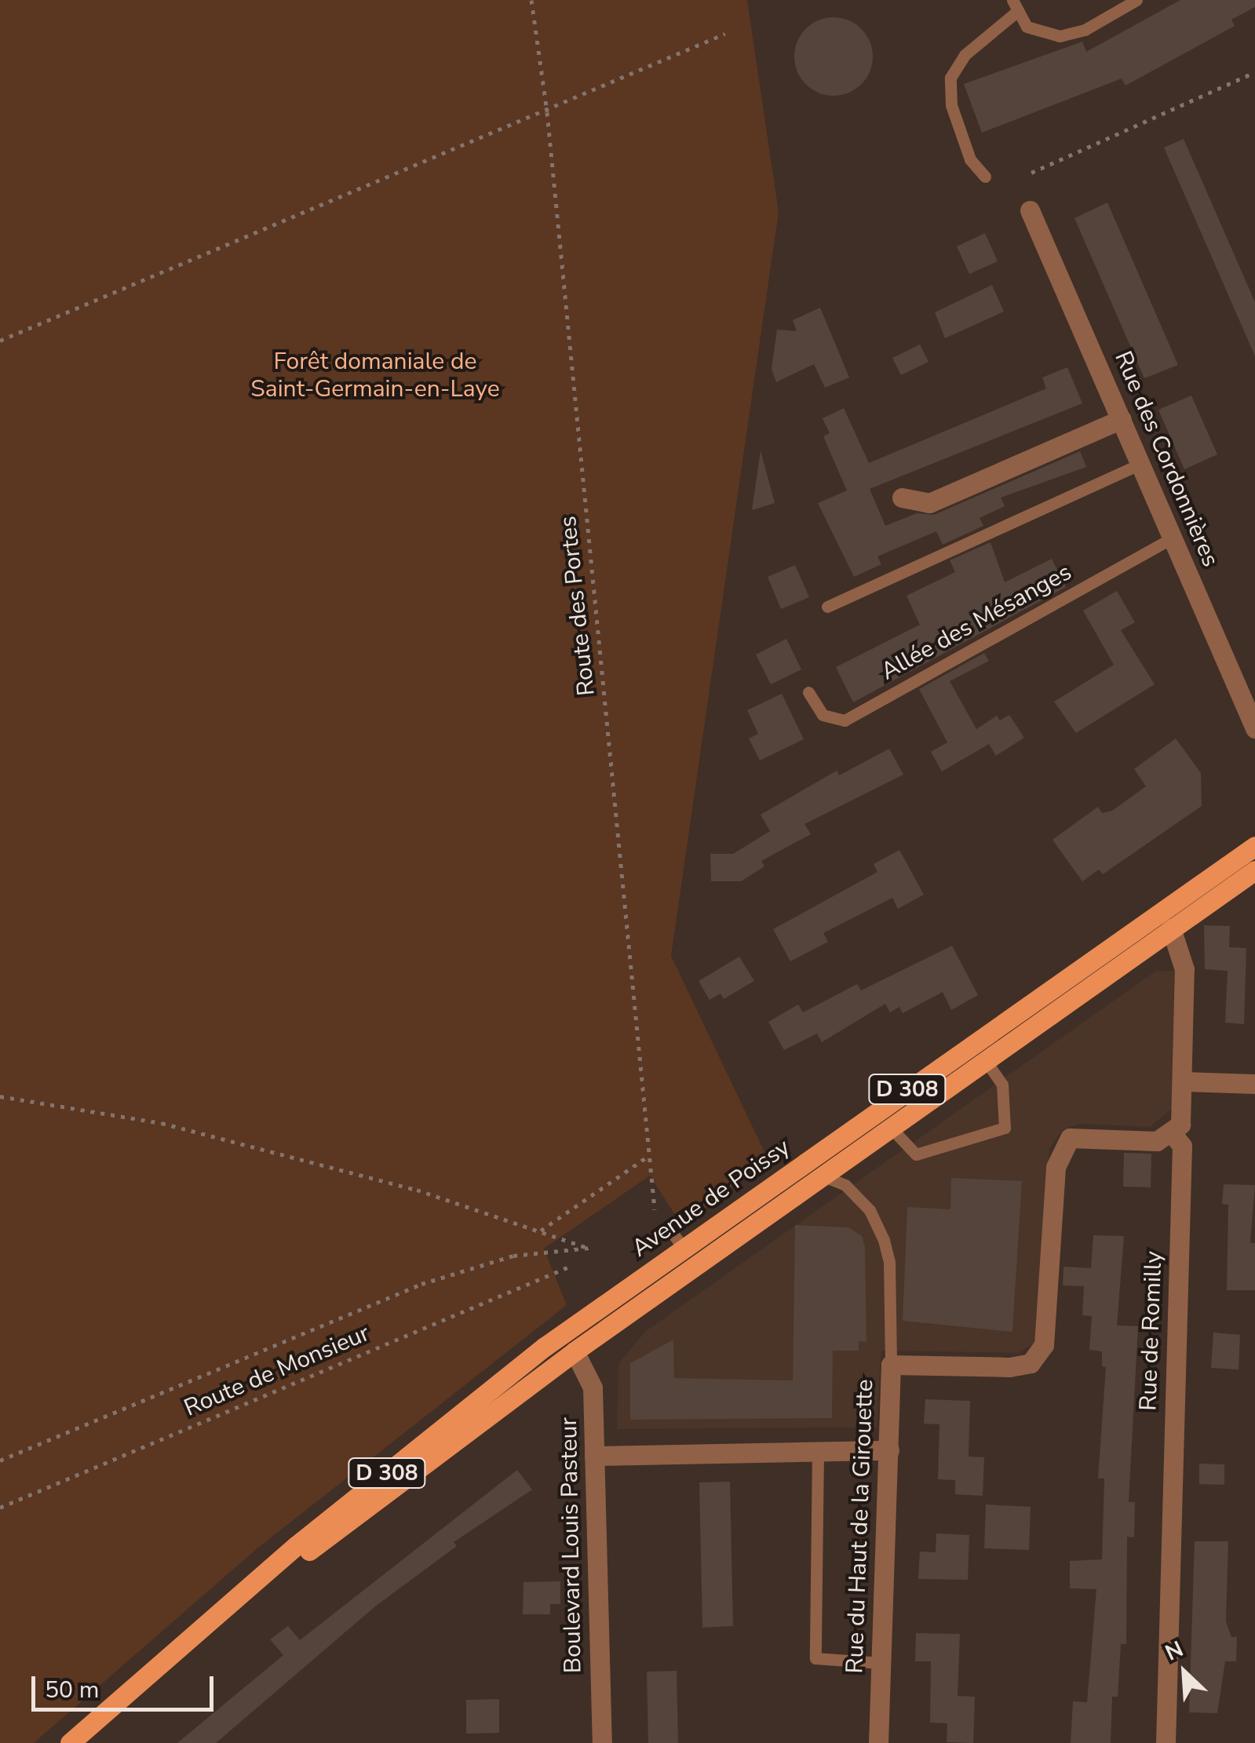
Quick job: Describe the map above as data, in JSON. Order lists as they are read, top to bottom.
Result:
{
  "streets": {
    "main road": ["D 308", "Avenue de Poissy"],
    "street": [
      "Rue des Cordonnières",
      "Rue de Romilly",
      "Rue du Haut de la Girouette",
      "Boulevard Louis Pasteur"
    ],
    "lane": ["Allée des Mésanges"],
    "path": ["Route des Portes", "Route de Monsieur"]
  },
  "crossings": [
    ["Rue des Cordonnières", "Allée des Mésanges"],
    ["Avenue de Poissy", "Rue de Romilly"],
    ["Avenue de Poissy", "Boulevard Louis Pasteur"],
    ["Rue de Romilly", "Rue du Haut de la Girouette"]
  ],
  "parks": ["Forêt domaniale de Saint-Germain-en-Laye"],
  "scale_bar": "50 m",
  "north": "top left"
}
